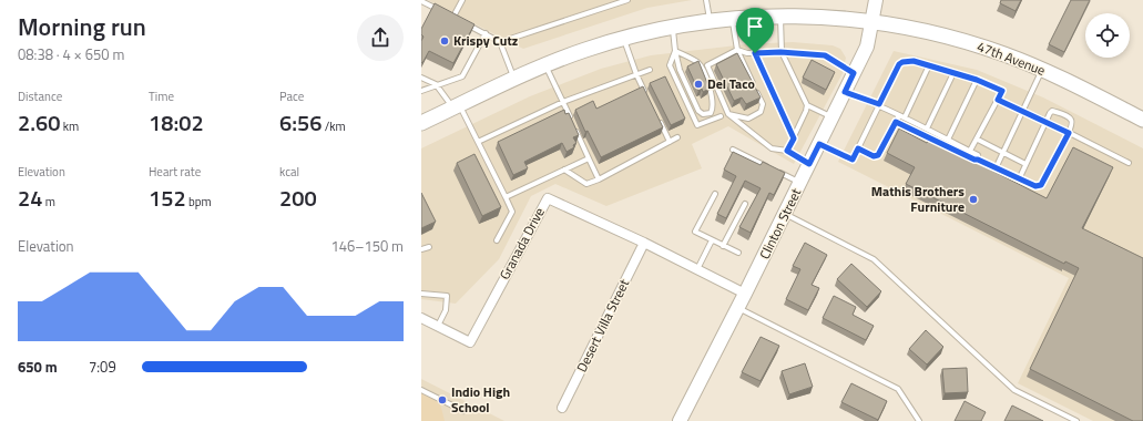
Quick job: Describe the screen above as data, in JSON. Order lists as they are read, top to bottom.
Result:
{
  "streets": {
    "main road": ["47th Avenue"],
    "street": ["Clinton Street", "Granada Drive", "Desert Villa Street"]
  },
  "crossings": [
    ["47th Avenue", "Clinton Street"],
    ["Clinton Street", "Granada Drive"],
    ["Granada Drive", "Desert Villa Street"]
  ],
  "places": [
    "Krispy Cutz",
    "Del Taco",
    "Mathis Brothers Furniture",
    "Indio High School"
  ],
  "page": {
    "heading": ["Morning run", "08:38 · 4 × 650 m"],
    "stats": [
      ["Distance", "2.60 km"],
      ["Time", "18:02"],
      ["Pace", "6:56 /km"],
      ["Elevation", "24 m"],
      ["Heart rate", "152 bpm"],
      ["kcal", "200"]
    ],
    "chart": ["Elevation", "146–150 m"],
    "list": [
      {
        "name": "650 m",
        "note": "7:09"
      }
    ]
  }
}
